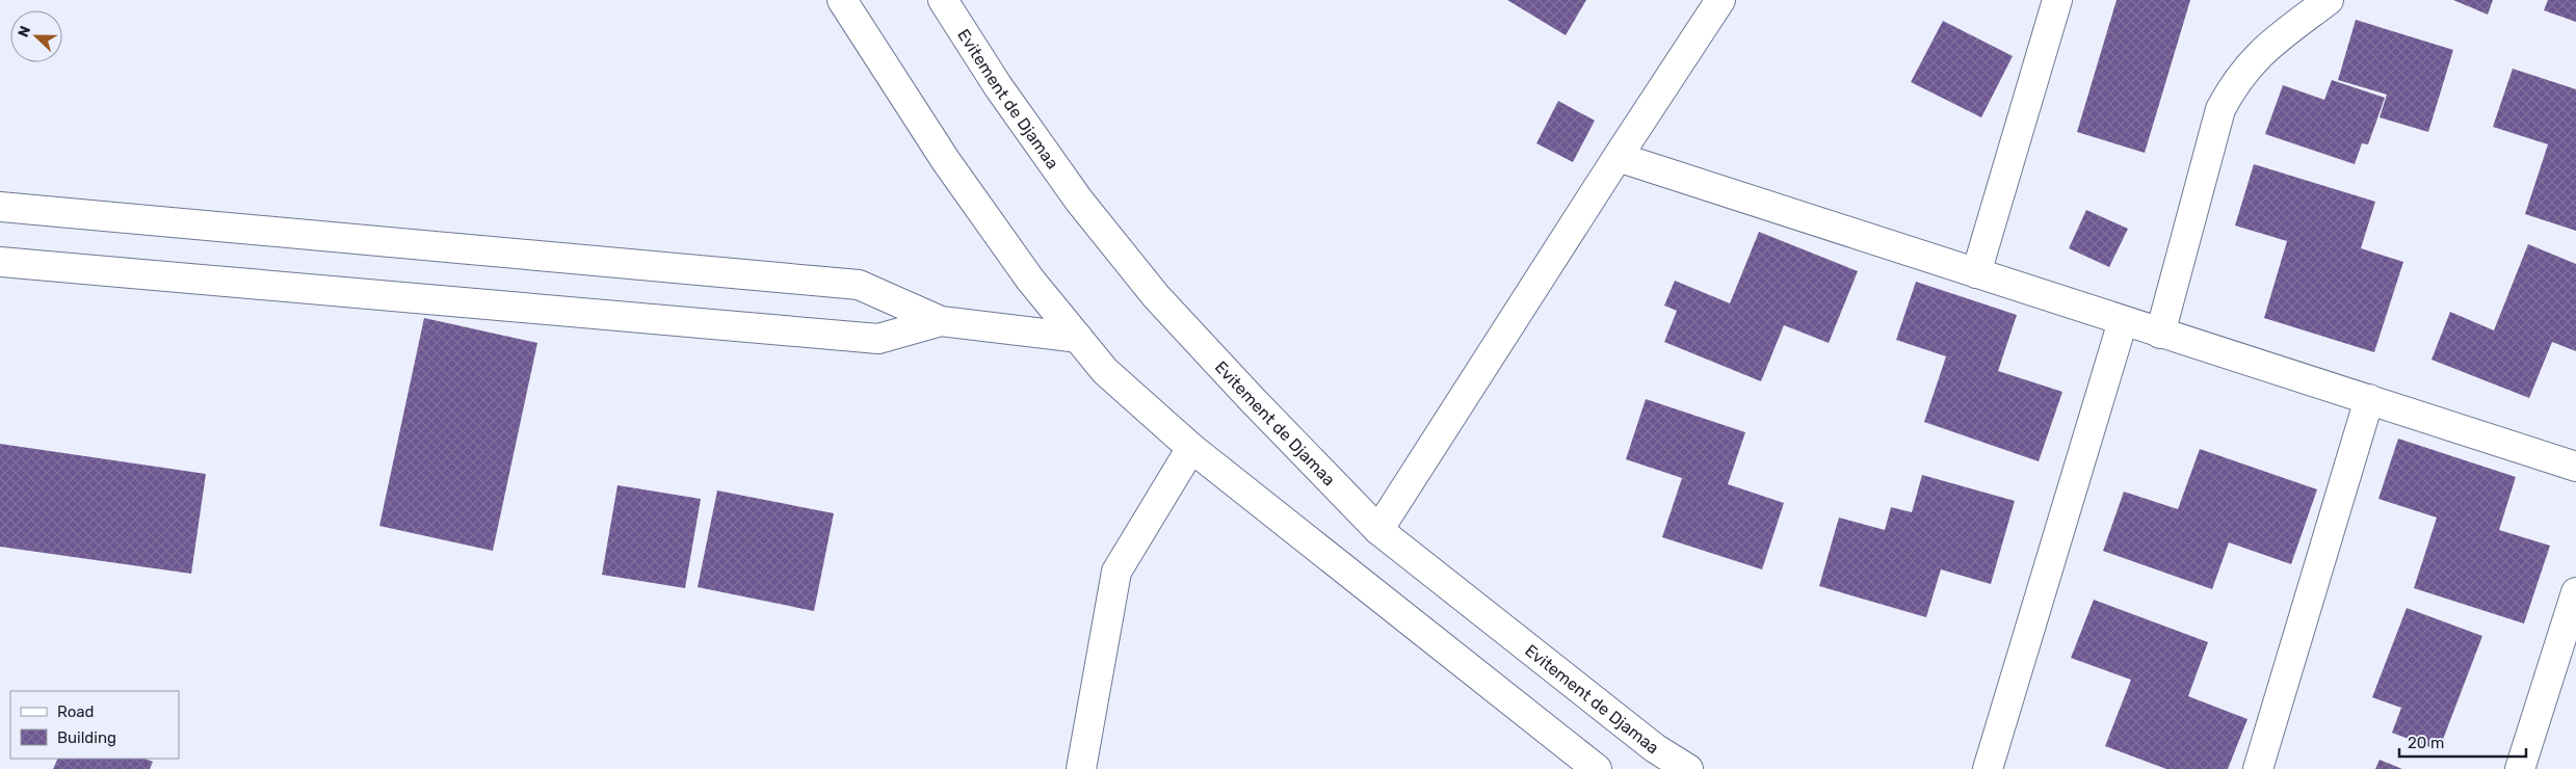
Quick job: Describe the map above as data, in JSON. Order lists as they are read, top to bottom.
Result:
{
  "streets": {
    "street": ["Evitement de Djamaa"]
  },
  "legend": ["Road", "Building"],
  "scale_bar": "20 m",
  "north": "left"
}
